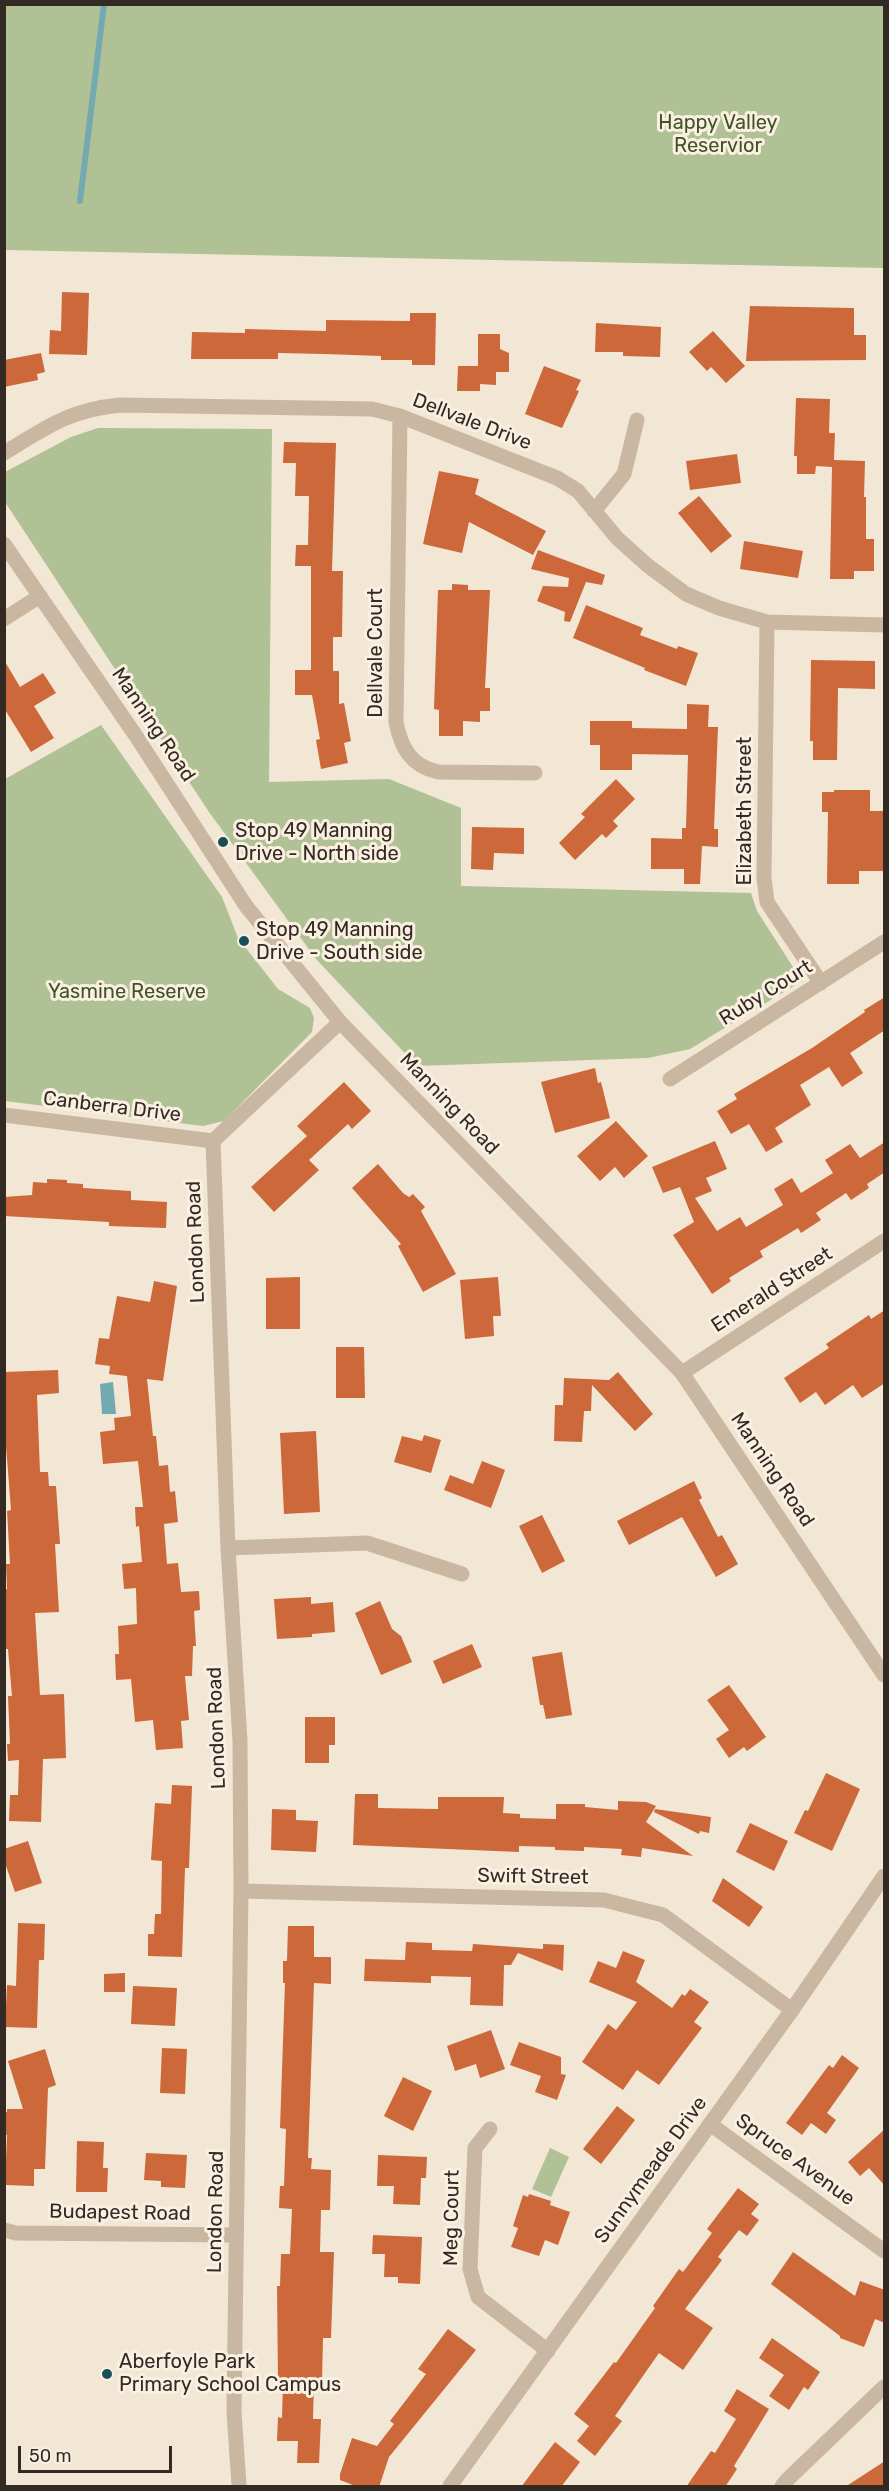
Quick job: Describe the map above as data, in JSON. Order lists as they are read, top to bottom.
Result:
{
  "streets": {
    "street": [
      "Dellvale Drive",
      "Dellvale Court",
      "Manning Road",
      "Elizabeth Street",
      "Ruby Court",
      "Canberra Drive",
      "London Road",
      "Emerald Street",
      "Swift Street",
      "Spruce Avenue",
      "Sunnymeade Drive",
      "Budapest Road",
      "Meg Court"
    ]
  },
  "crossings": [
    ["Dellvale Drive", "Dellvale Court"],
    ["Dellvale Drive", "Elizabeth Street"],
    ["Manning Road", "Emerald Street"],
    ["Elizabeth Street", "Ruby Court"],
    ["Canberra Drive", "London Road"],
    ["London Road", "Swift Street"],
    ["London Road", "Budapest Road"],
    ["Swift Street", "Sunnymeade Drive"],
    ["Spruce Avenue", "Sunnymeade Drive"],
    ["Sunnymeade Drive", "Meg Court"]
  ],
  "parks": ["Happy Valley Reservior", "Yasmine Reserve"],
  "places": ["Stop 49 Manning Drive - North side", "Stop 49 Manning Drive - South side", "Aberfoyle Park Primary School Campus"],
  "scale_bar": "50 m"
}
